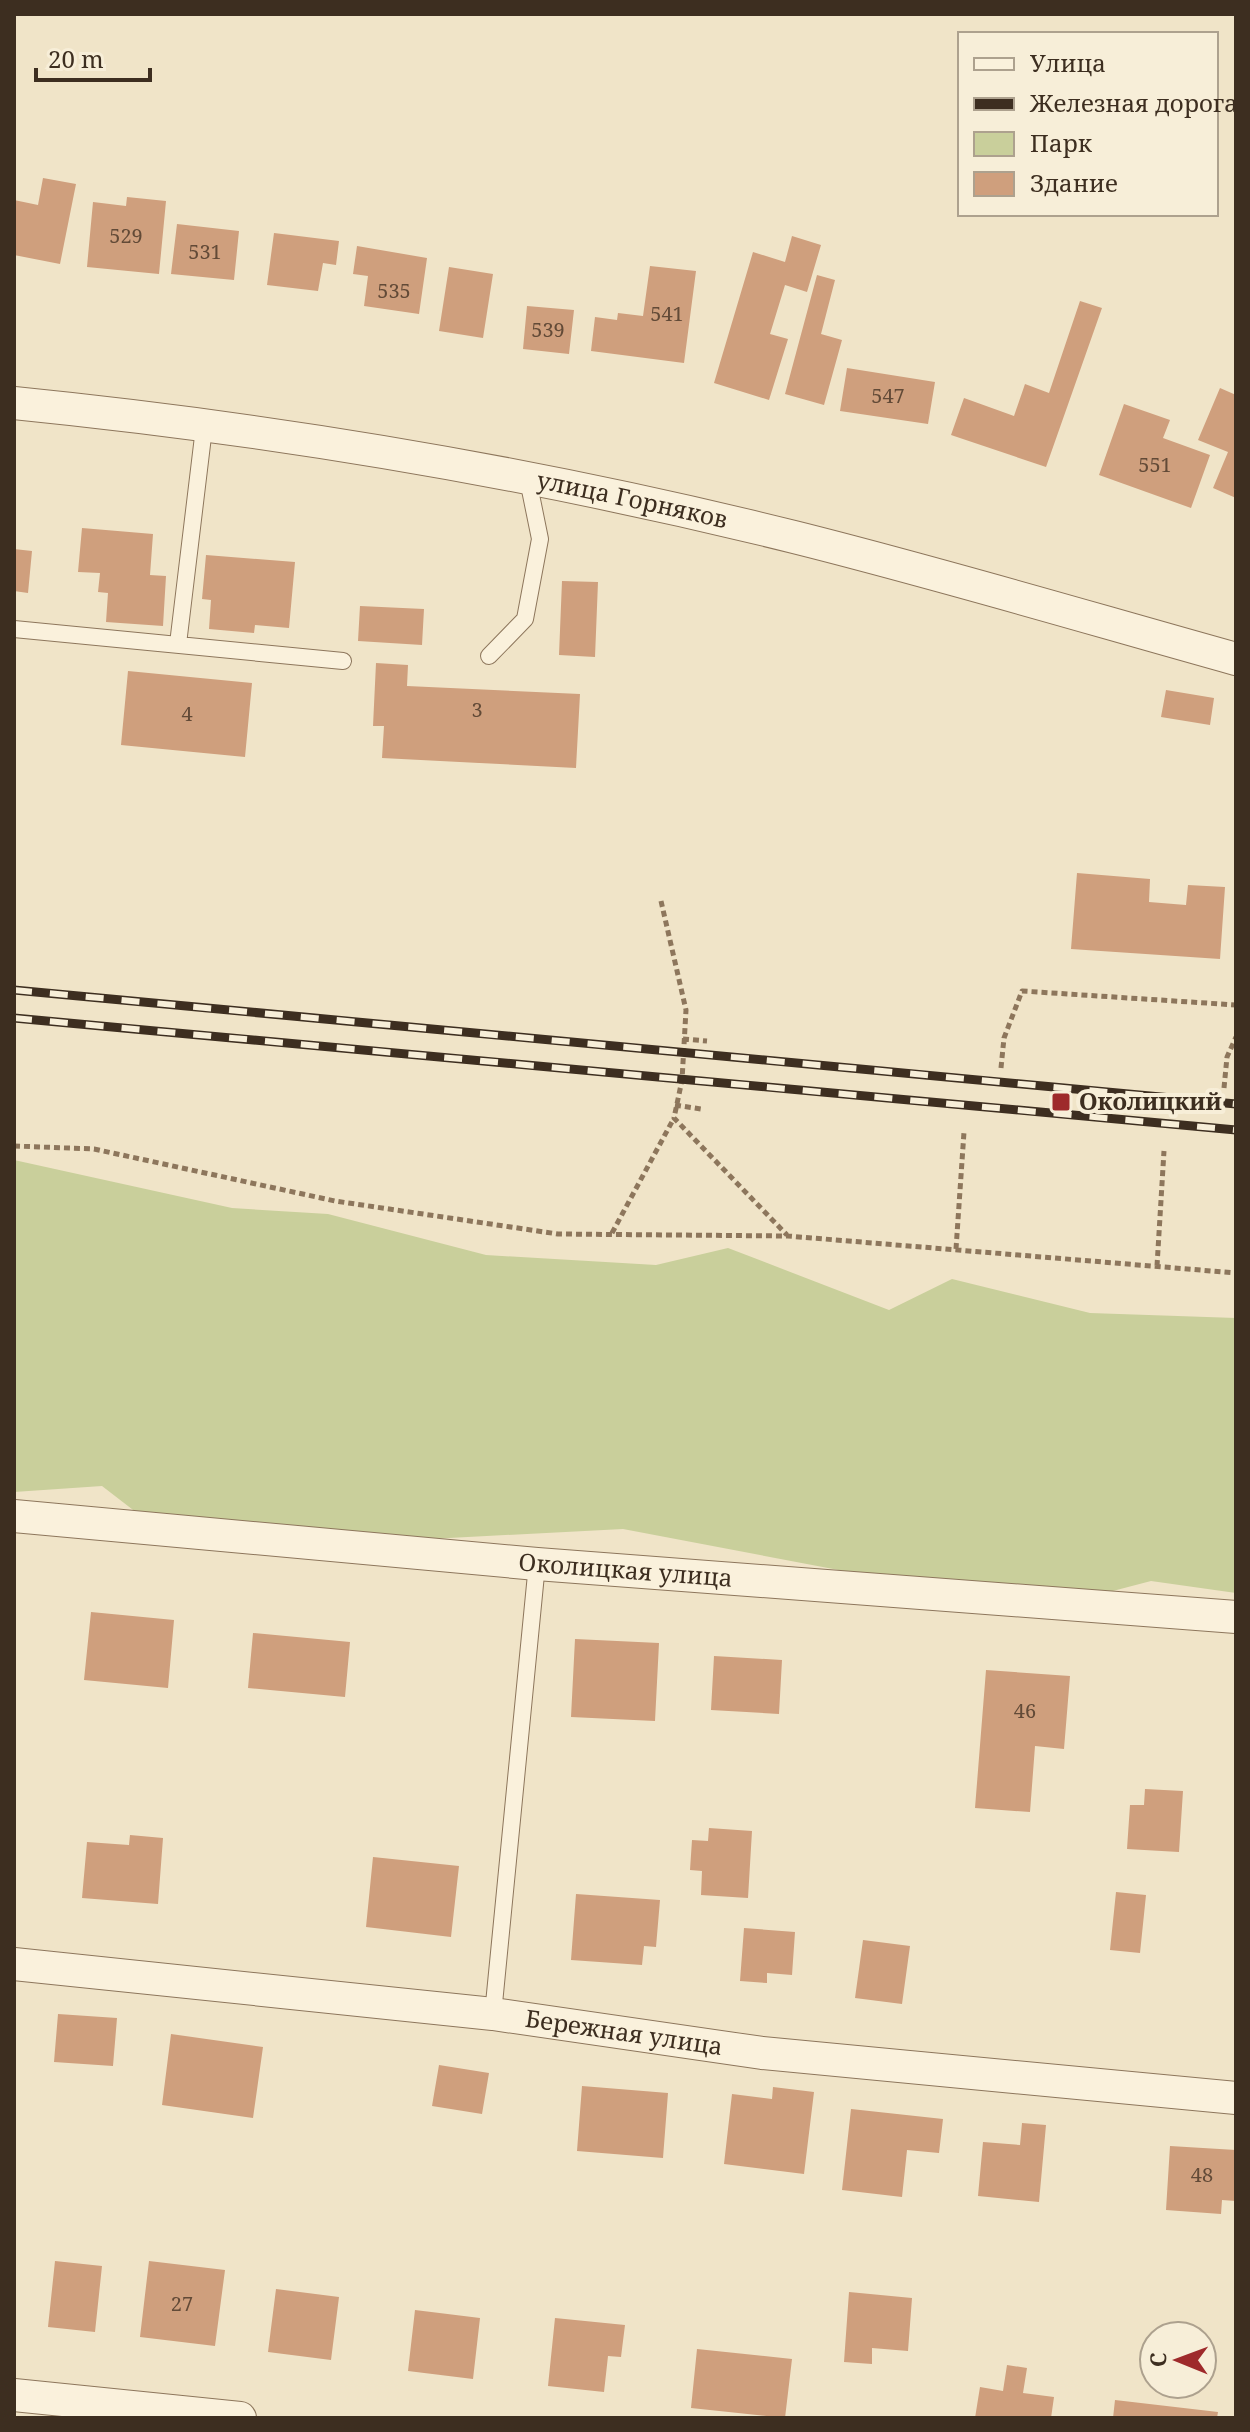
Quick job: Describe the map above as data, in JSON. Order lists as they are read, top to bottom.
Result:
{
  "streets": {
    "street": ["улица Горняков", "Околицкая улица", "Бережная улица"]
  },
  "places": {
    "transit": ["Околицкий"]
  },
  "house_numbers": [
    "529",
    "531",
    "535",
    "541",
    "539",
    "547",
    "551",
    "3",
    "4",
    "46",
    "48",
    "27"
  ],
  "legend": [
    "Улица",
    "Железная дорога",
    "Парк",
    "Здание"
  ],
  "scale_bar": "20 m",
  "north": "left"
}
